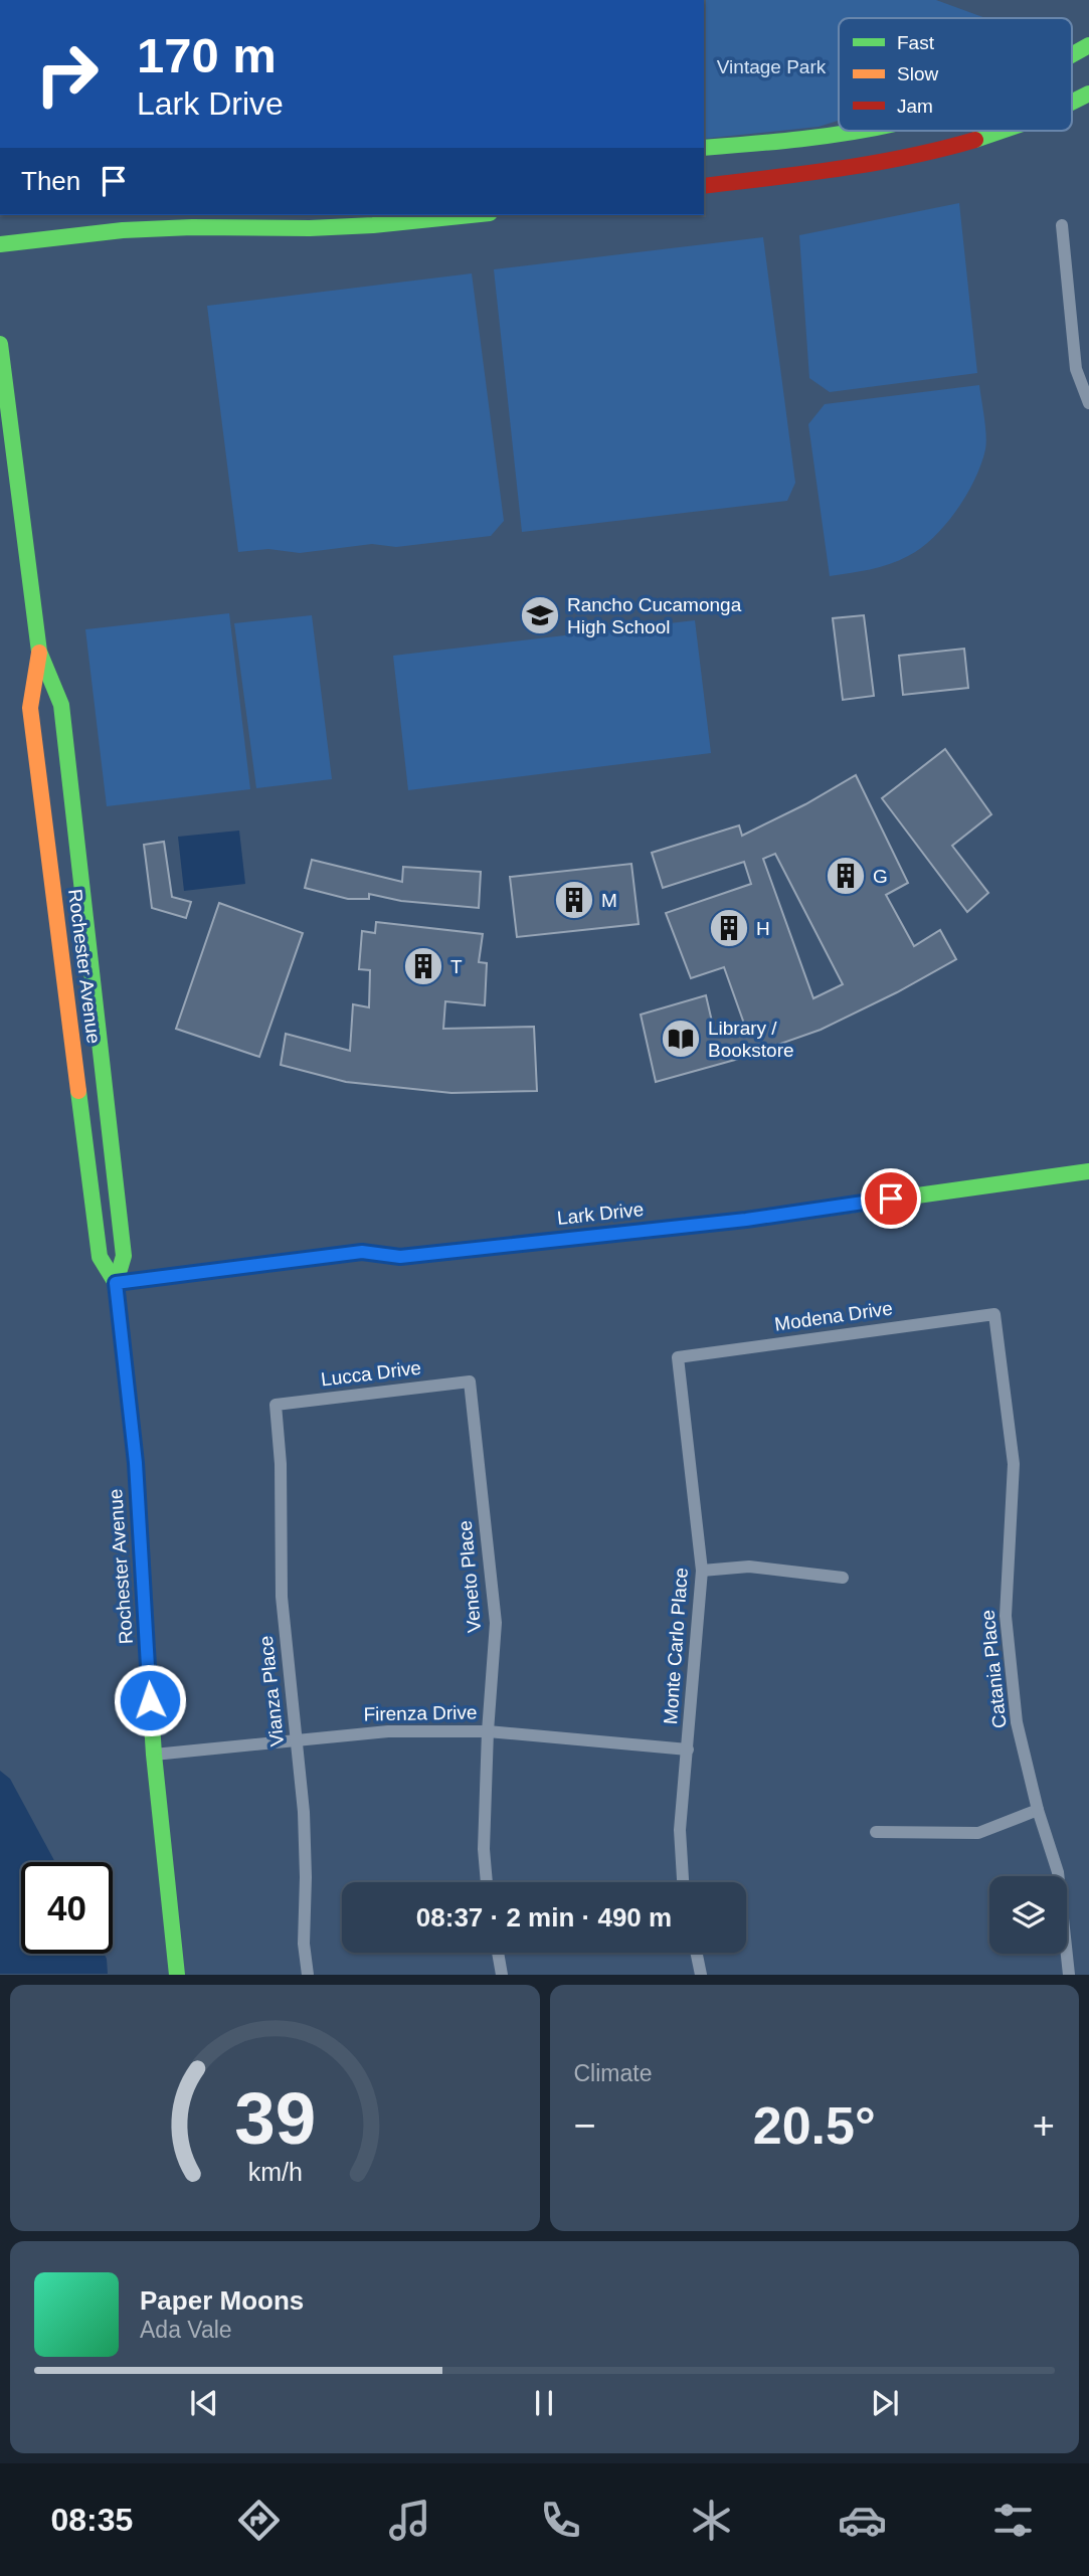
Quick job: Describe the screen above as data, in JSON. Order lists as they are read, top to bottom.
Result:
{
  "streets": {
    "street": [
      "Rochester Avenue",
      "Lark Drive",
      "Modena Drive",
      "Lucca Drive",
      "Veneto Place",
      "Monte Carlo Place",
      "Catania Place",
      "Vianza Place",
      "Firenza Drive"
    ]
  },
  "crossings": [
    ["Rochester Avenue", "Lark Drive"],
    ["Rochester Avenue", "Firenza Drive"],
    ["Modena Drive", "Monte Carlo Place"],
    ["Modena Drive", "Catania Place"],
    ["Lucca Drive", "Veneto Place"],
    ["Lucca Drive", "Vianza Place"],
    ["Veneto Place", "Firenza Drive"],
    ["Monte Carlo Place", "Firenza Drive"],
    ["Vianza Place", "Firenza Drive"]
  ],
  "parks": ["Vintage Park"],
  "places": {
    "school or university": ["Rancho Cucamonga High School"],
    "building": [
      "G",
      "M",
      "H",
      "T"
    ],
    "library": ["Library / Bookstore"]
  },
  "legend": ["Fast", "Slow", "Jam"],
  "page": {
    "turn": ["170 m", "Lark Drive"],
    "then": "Then",
    "limit": "40",
    "trip": "08:37 · 2 min · 490 m",
    "tile": "Climate",
    "heat": ["−", "20.5°", "+"],
    "song": ["Paper Moons", "Ada Vale"],
    "tabs": "08:35",
    "gauge": ["39", "km/h"]
  }
}
